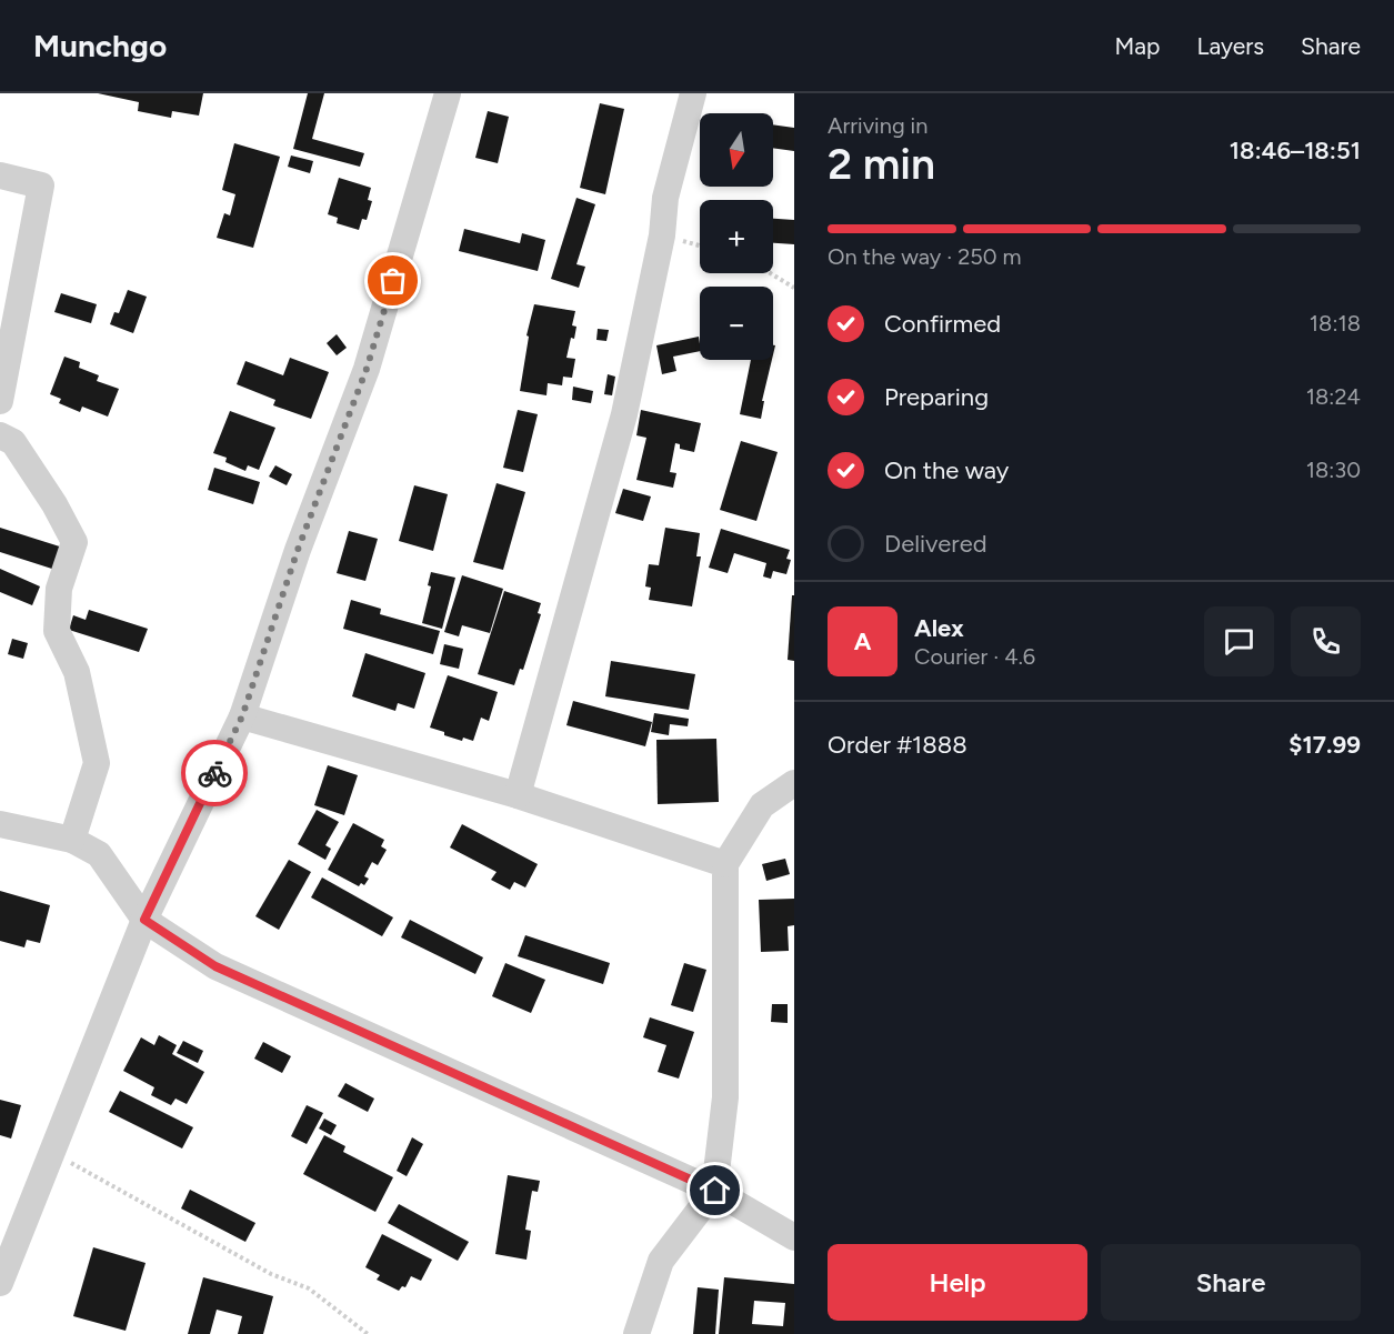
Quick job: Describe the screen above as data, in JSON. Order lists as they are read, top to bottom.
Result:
{
  "north": "bottom",
  "page": {
    "header": "Munchgo",
    "nav": ["Map", "Layers", "Share"],
    "heading": ["2 min", "Arriving in", "18:46–18:51"],
    "panel": [
      "Alex",
      "Courier · 4.6",
      "Order #1888",
      "$17.99"
    ],
    "map_buttons": ["+", "−"],
    "bar": "On the way · 250 m",
    "list": [
      ["Confirmed", "18:18"],
      ["Preparing", "18:24"],
      ["On the way", "18:30"],
      "Delivered"
    ],
    "round": "A",
    "buttons": ["Help", "Share"]
  }
}
